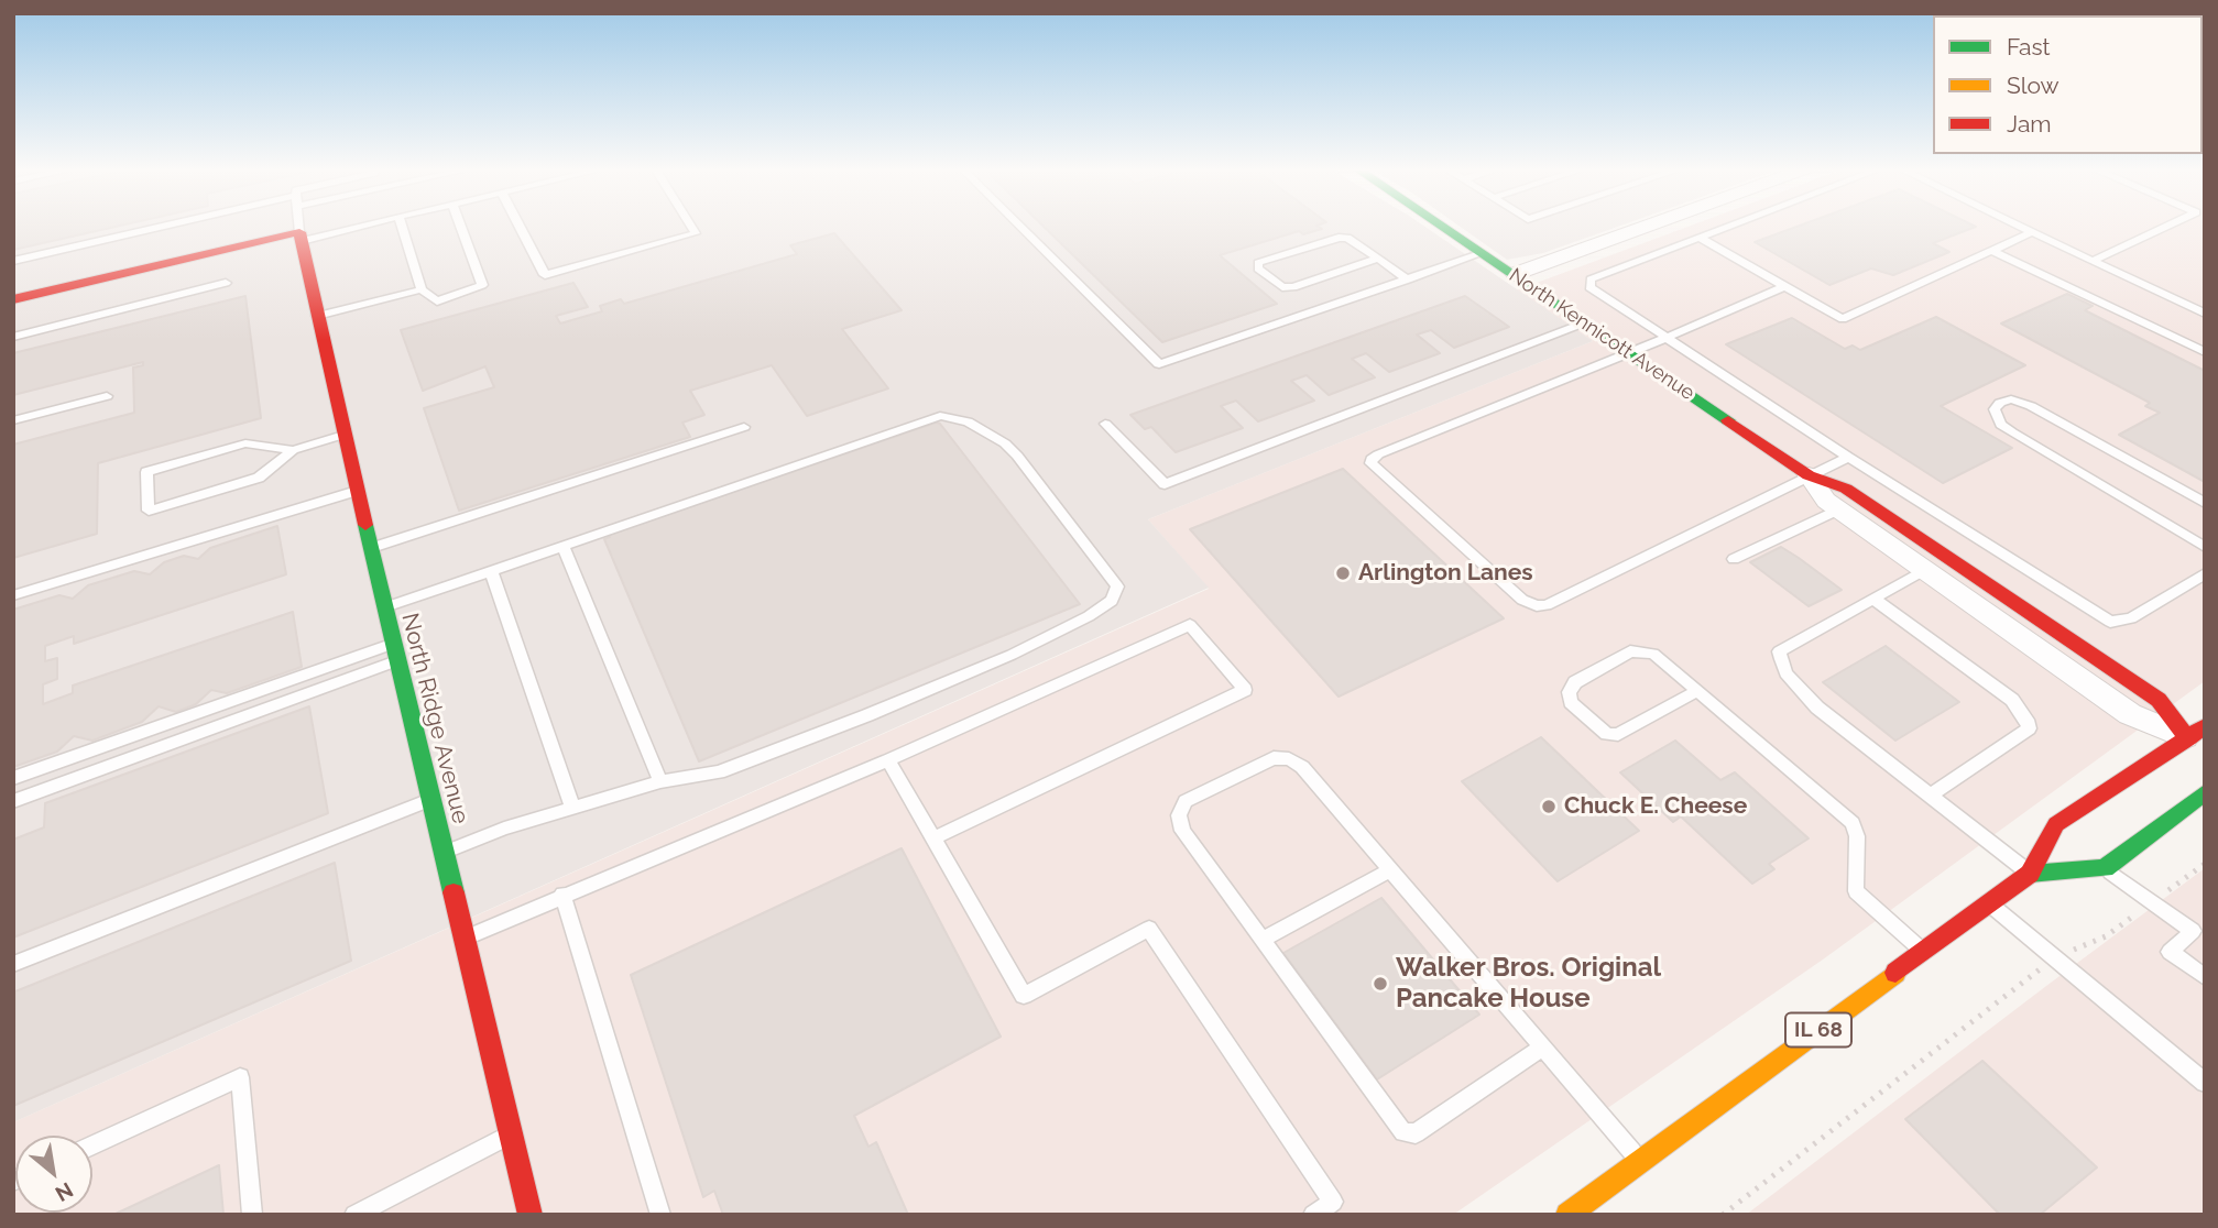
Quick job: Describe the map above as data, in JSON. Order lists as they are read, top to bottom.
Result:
{
  "streets": {
    "street": ["North Kennicott Avenue", "North Ridge Avenue", "IL 68"]
  },
  "crossings": [
    ["North Kennicott Avenue", "IL 68"]
  ],
  "places": ["Arlington Lanes", "Chuck E. Cheese", "Walker Bros. Original Pancake House"],
  "legend": ["Fast", "Slow", "Jam"],
  "north": "bottom right"
}
